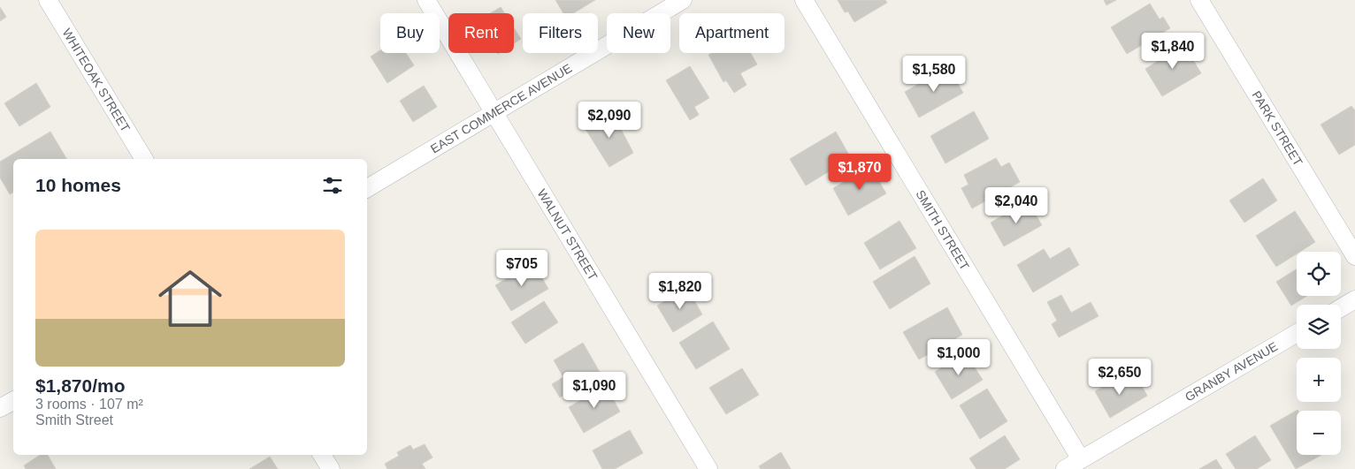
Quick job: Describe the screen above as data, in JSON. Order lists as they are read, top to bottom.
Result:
{
  "streets": {
    "street": [
      "WHITEOAK STREET",
      "EAST COMMERCE AVENUE",
      "PARK STREET",
      "SMITH STREET",
      "WALNUT STREET",
      "GRANBY AVENUE"
    ]
  },
  "crossings": [
    ["EAST COMMERCE AVENUE", "WALNUT STREET"],
    ["SMITH STREET", "GRANBY AVENUE"]
  ],
  "page": {
    "chip": [
      "Buy",
      "Rent",
      "Filters",
      "New",
      "Apartment"
    ],
    "price": [
      "$1,840",
      "$1,580",
      "$2,090",
      "$1,870",
      "$2,040",
      "$705",
      "$1,820",
      "$1,000",
      "$2,650",
      "$1,090"
    ],
    "heading": "10 homes",
    "list": [
      {
        "name": "$1,870/mo",
        "note": "3 rooms · 107 m² · Smith Street"
      }
    ],
    "map_buttons": ["+", "−"]
  }
}
